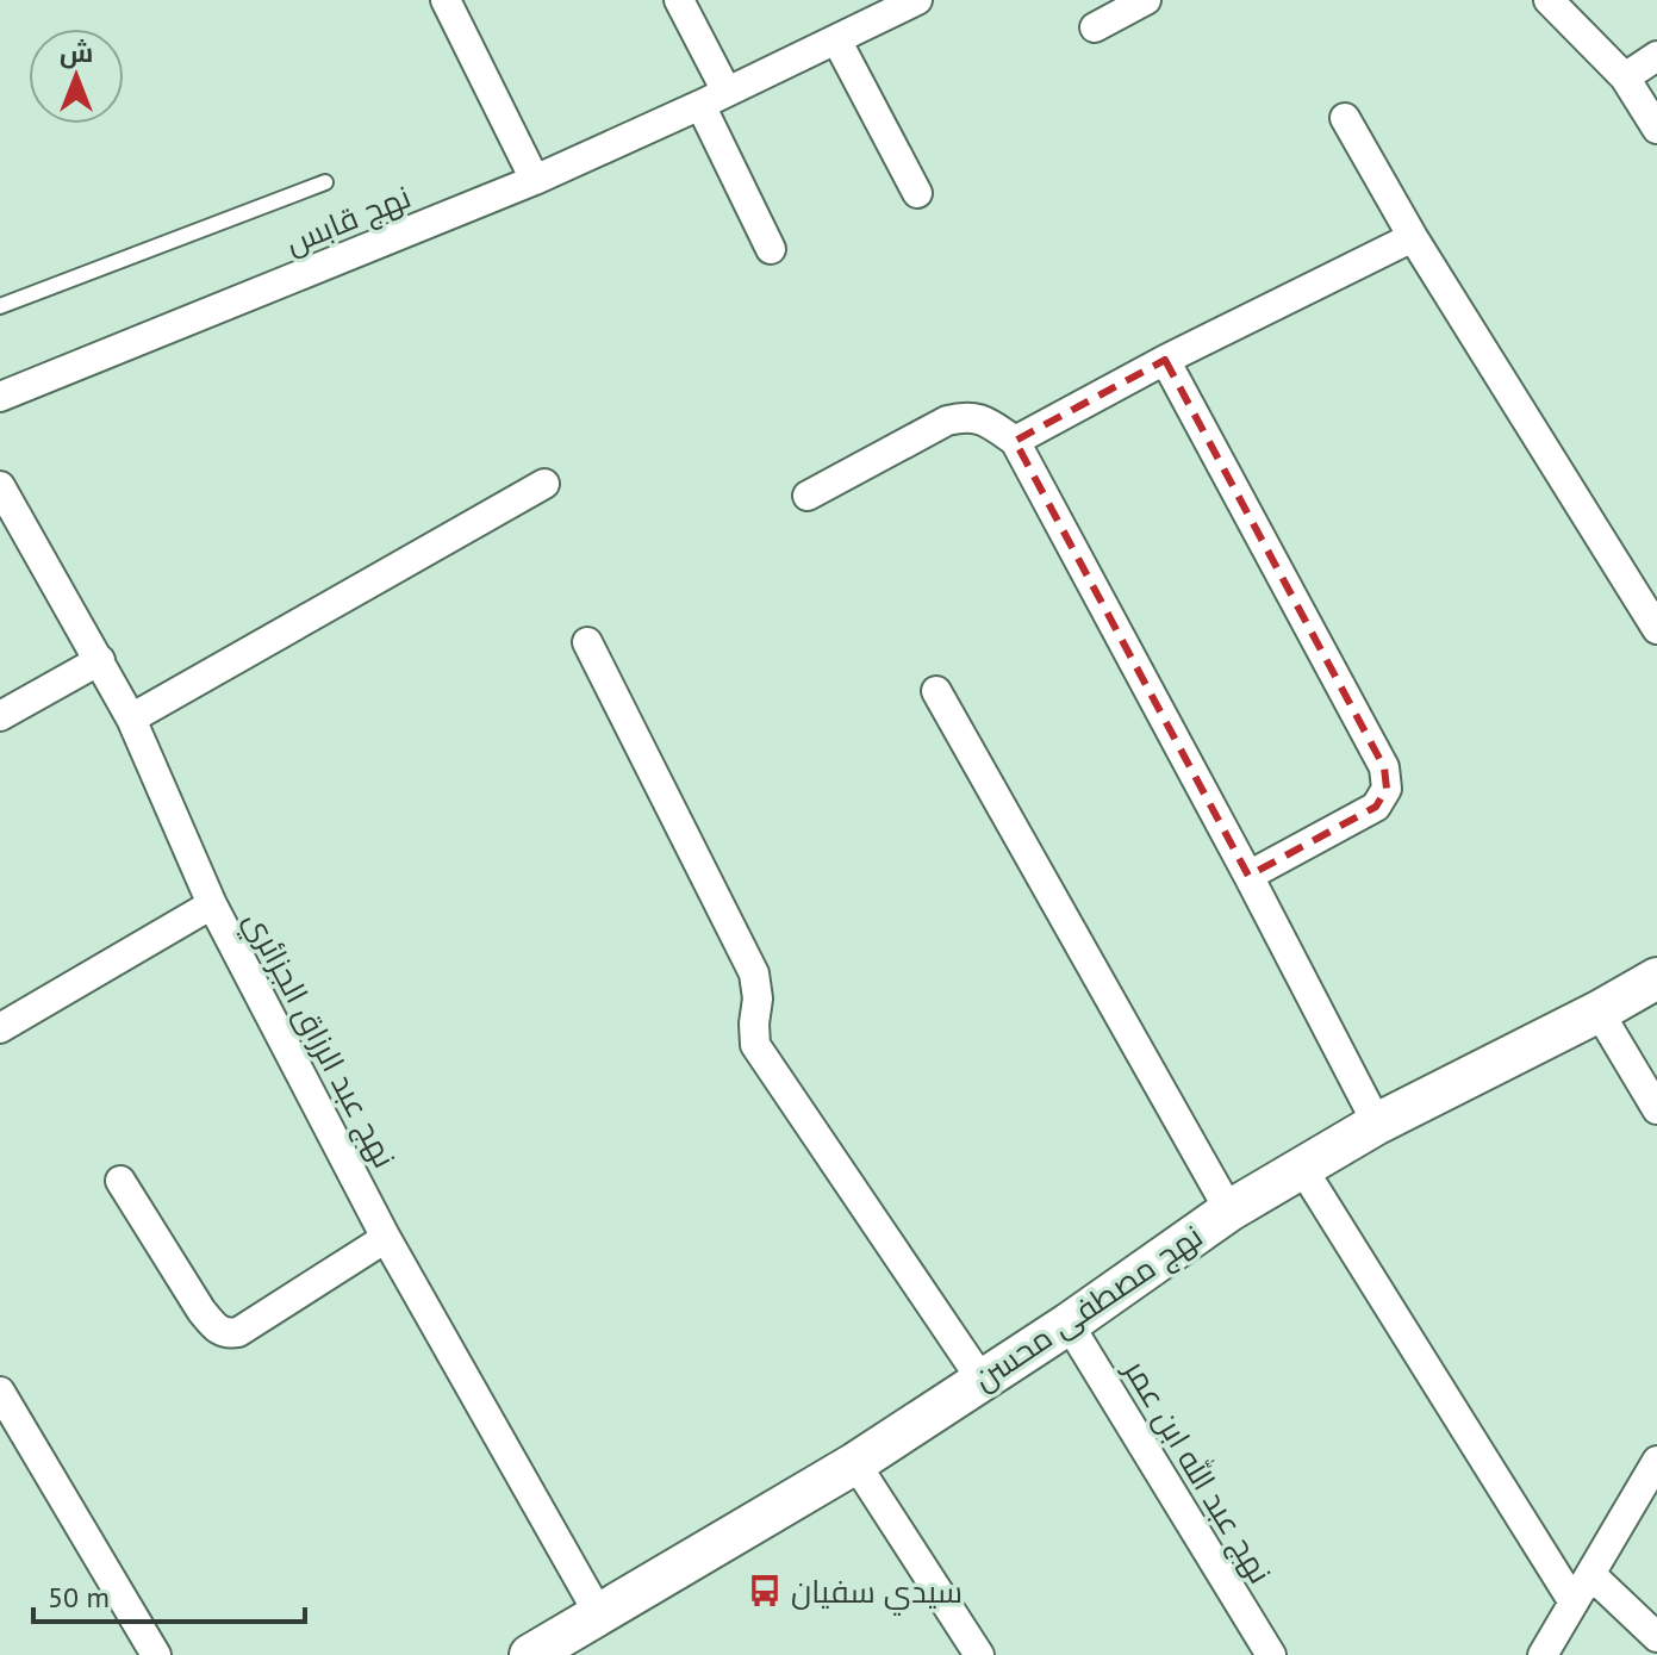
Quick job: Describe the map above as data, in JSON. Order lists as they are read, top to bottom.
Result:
{
  "streets": {
    "main road": ["نهج مصطفى محسن"],
    "street": ["نهج قابس", "نهج عبد الرزاق الجزائري", "نهج عبد الله ابن عمر"]
  },
  "crossings": [
    ["نهج عبد الرزاق الجزائري", "نهج مصطفى محسن"],
    ["نهج مصطفى محسن", "نهج عبد الله ابن عمر"]
  ],
  "places": {
    "bus stop": ["سيدي سفيان"]
  },
  "scale_bar": "50 m",
  "north": "top"
}
